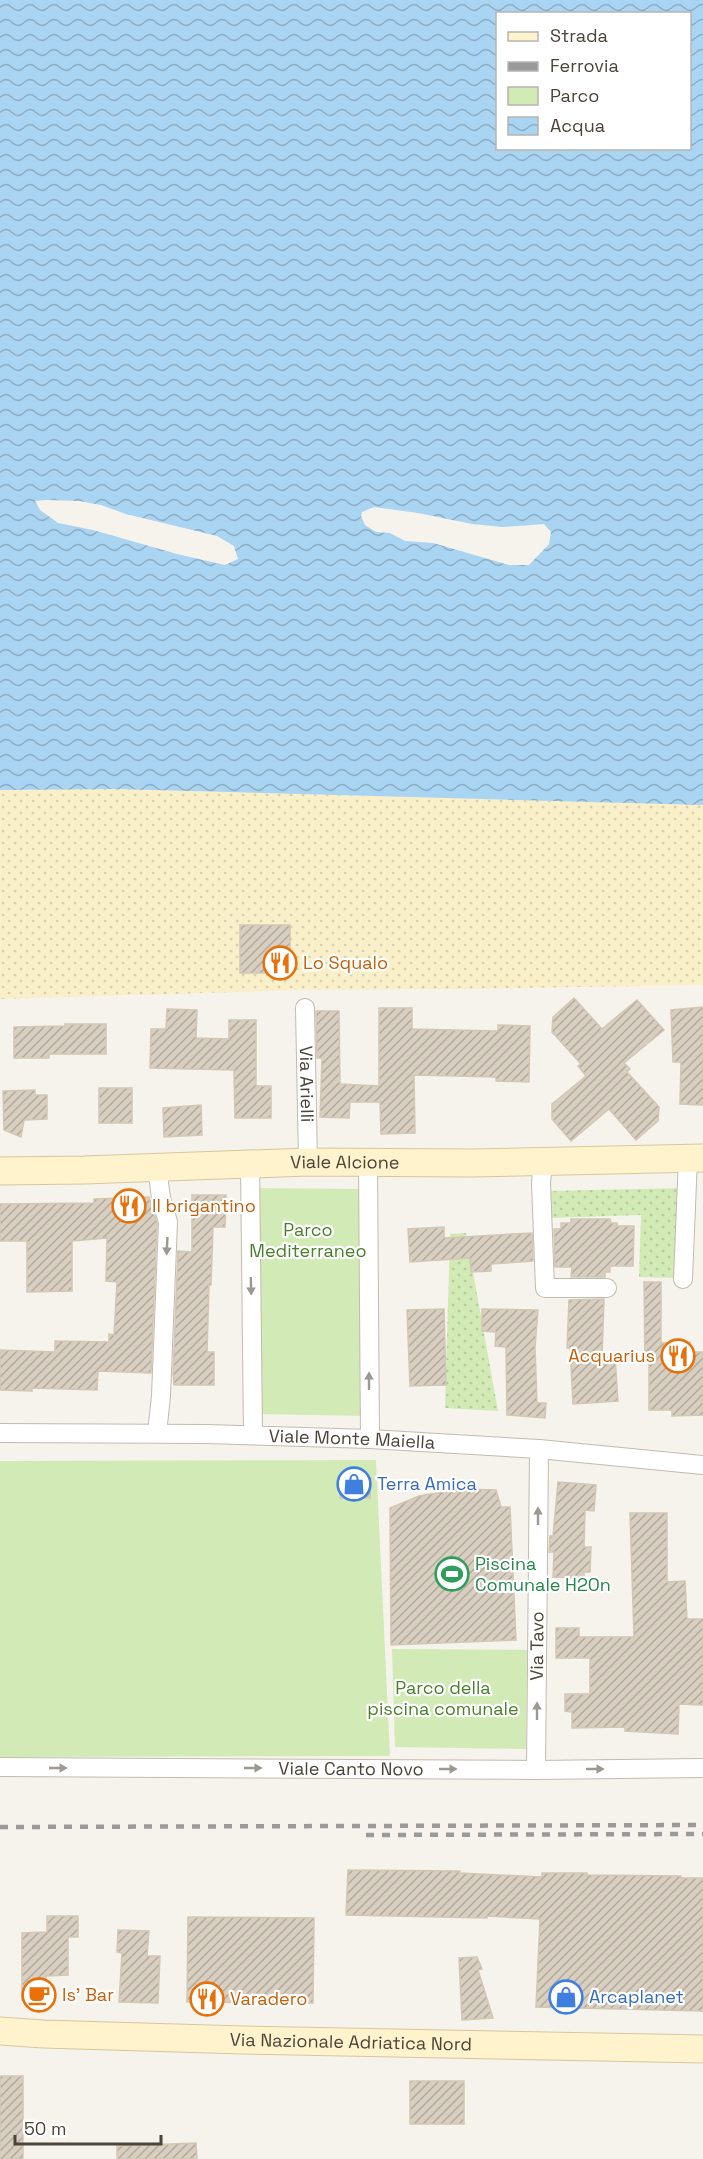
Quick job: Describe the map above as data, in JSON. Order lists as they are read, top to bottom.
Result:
{
  "streets": {
    "street": [
      "Via Arielli",
      "Viale Alcione",
      "Viale Monte Maiella",
      "Via Tavo",
      "Viale Canto Novo",
      "Via Nazionale Adriatica Nord"
    ]
  },
  "crossings": [
    ["Via Arielli", "Viale Alcione"],
    ["Viale Monte Maiella", "Via Tavo"],
    ["Via Tavo", "Viale Canto Novo"]
  ],
  "one_way": ["Via Tavo", "Viale Canto Novo"],
  "parks": ["Parco Mediterraneo", "Parco della piscina comunale"],
  "places": {
    "restaurant": [
      "Lo Squalo",
      "Il brigantino",
      "Acquarius",
      "Varadero"
    ],
    "shop": ["Terra Amica", "Arcaplanet"],
    "sports": ["Piscina Comunale H2On"],
    "cafe": ["Is' Bar"]
  },
  "legend": [
    "Strada",
    "Ferrovia",
    "Parco",
    "Acqua"
  ],
  "scale_bar": "50 m"
}
